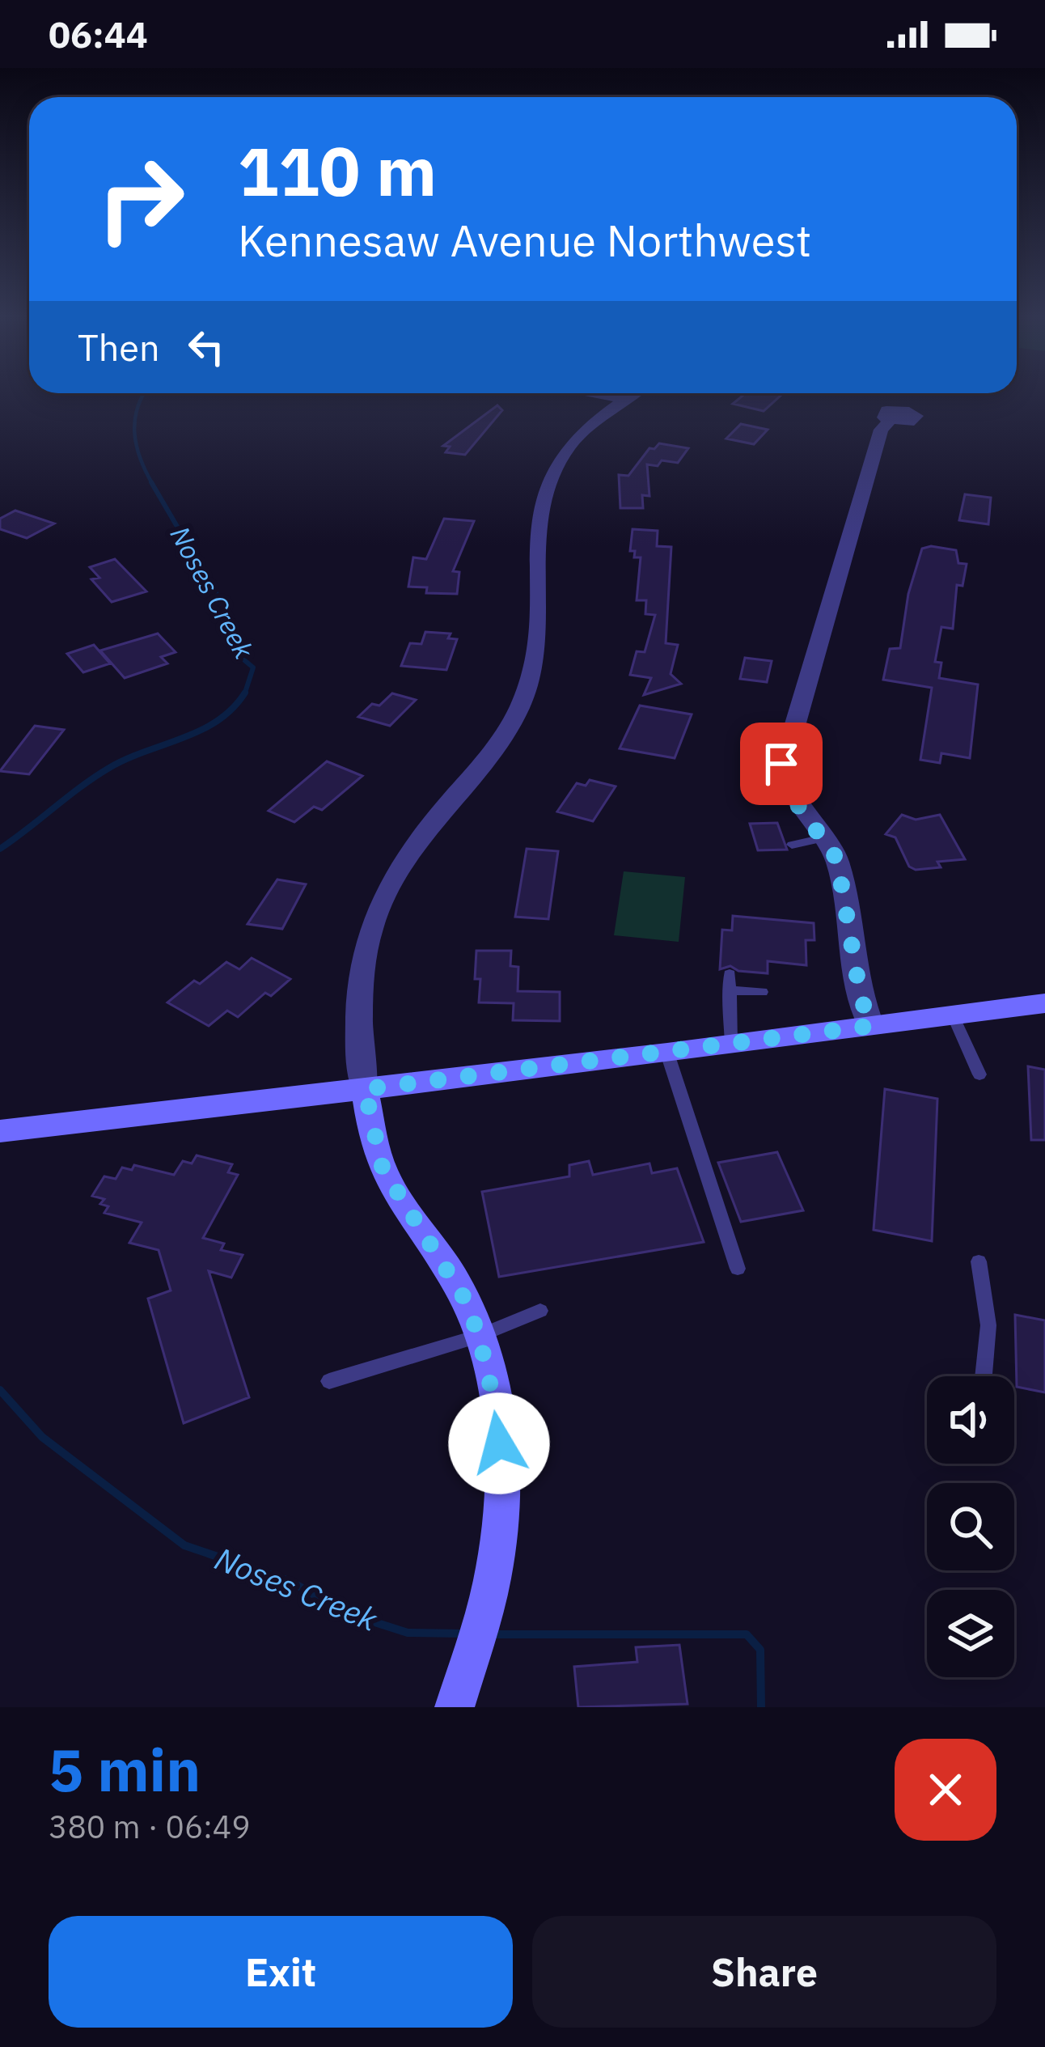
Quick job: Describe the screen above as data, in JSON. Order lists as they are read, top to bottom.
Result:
{
  "water": ["Noses Creek"],
  "page": {
    "status": "06:44",
    "turn": ["110 m", "Kennesaw Avenue Northwest"],
    "then": "Then",
    "heading": ["5 min", "380 m · 06:49"],
    "buttons": ["Exit", "Share"]
  }
}
